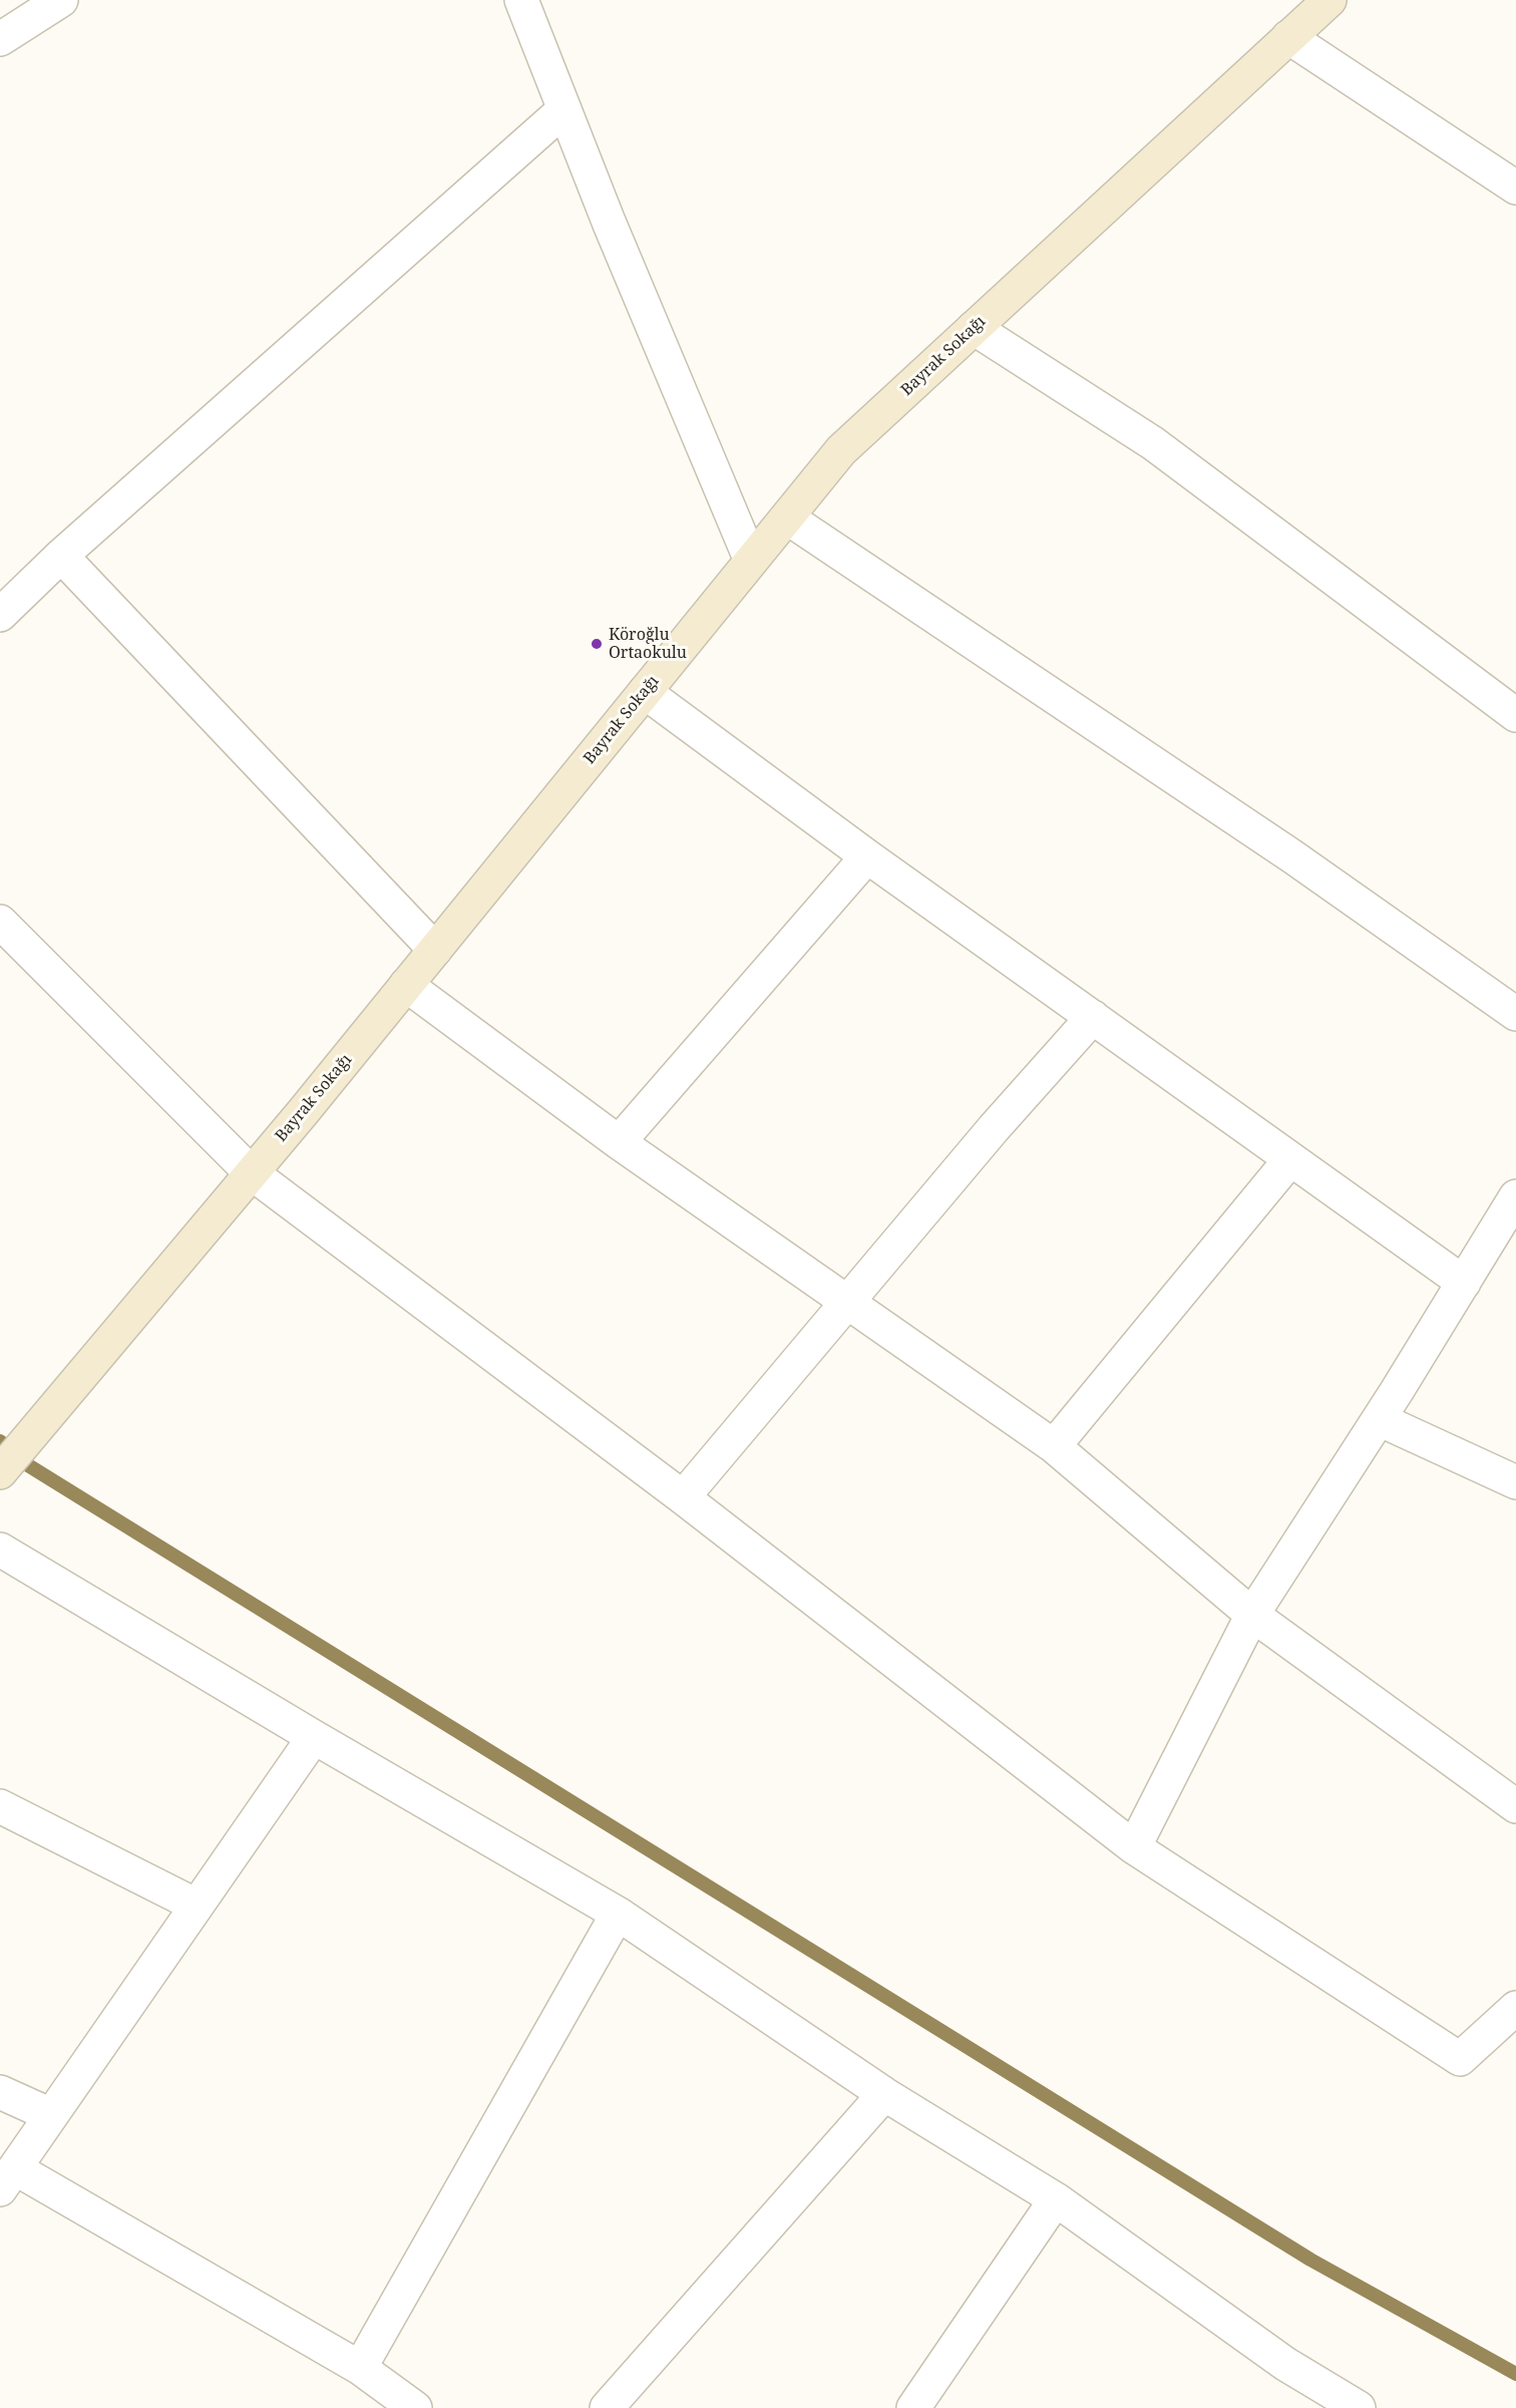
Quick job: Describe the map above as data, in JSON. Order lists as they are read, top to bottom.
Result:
{
  "streets": {
    "main road": ["Bayrak Sokağı"]
  },
  "places": ["Köroğlu Ortaokulu"]
}
